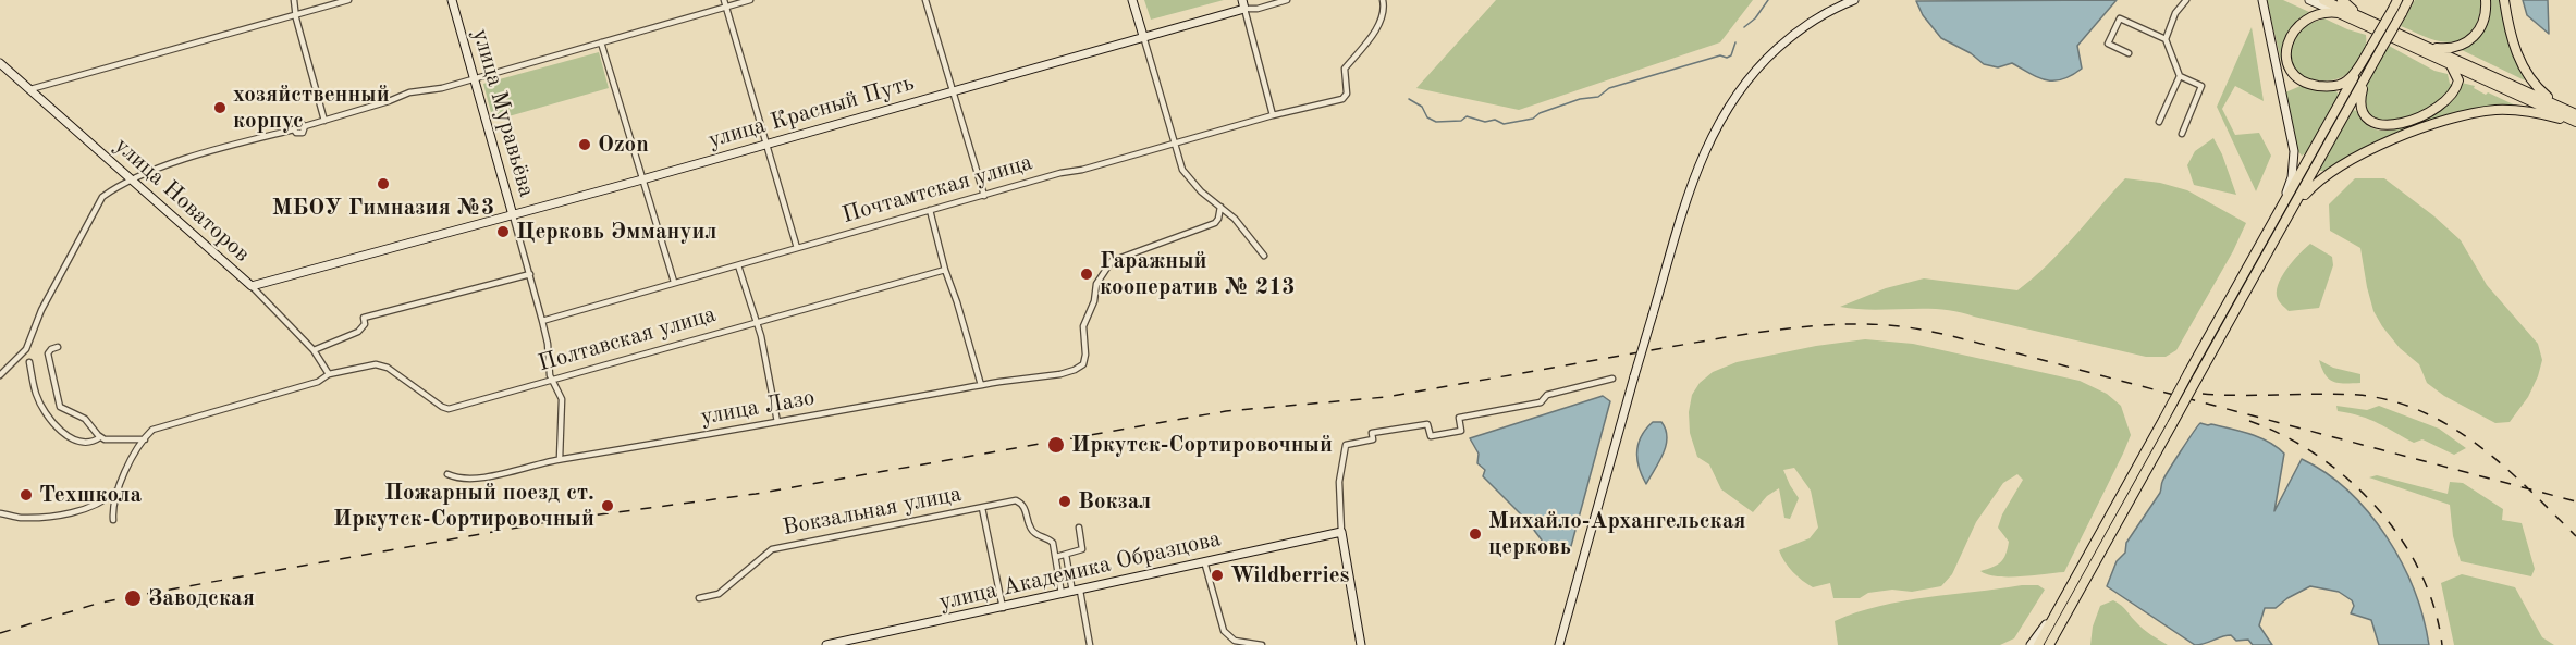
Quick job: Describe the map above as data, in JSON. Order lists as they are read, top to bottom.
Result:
{
  "streets": {
    "street": [
      "улица Красный Путь",
      "улица Муравьёва",
      "Почтамтская улица",
      "улица Новаторов",
      "Полтавская улица",
      "улица Лазо",
      "Вокзальная улица",
      "улица Академика Образцова"
    ]
  },
  "crossings": [
    ["улица Красный Путь", "улица Муравьёва"],
    ["улица Красный Путь", "улица Новаторов"],
    ["улица Муравьёва", "Почтамтская улица"],
    ["улица Муравьёва", "Полтавская улица"],
    ["улица Муравьёва", "улица Лазо"],
    ["улица Новаторов", "Полтавская улица"]
  ],
  "places": [
    "хозяйственный корпус",
    "Ozon",
    "МБОУ Гимназия №3",
    "Церковь Эммануил",
    "Гаражный кооператив № 213",
    "Иркутск-Сортировочный",
    "Техшкола",
    "Вокзал",
    "Пожарный поезд ст. Иркутск-Сортировочный",
    "Михайло-Архангельская церковь",
    "Wildberries",
    "Заводская"
  ]
}
